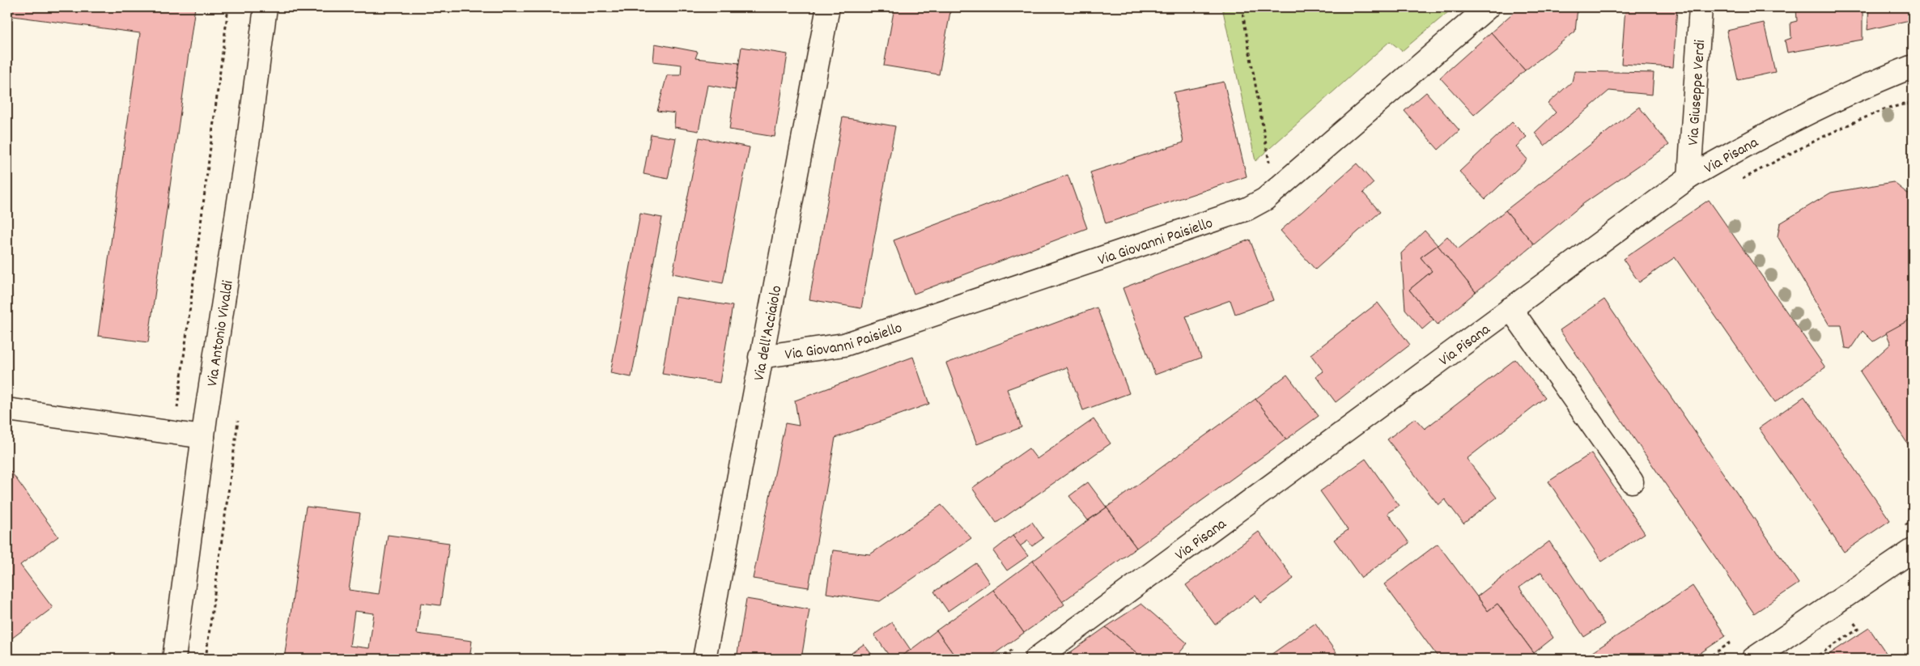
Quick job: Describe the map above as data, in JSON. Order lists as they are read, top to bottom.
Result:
{
  "streets": {
    "street": [
      "Via Giuseppe Verdi",
      "Via Pisana",
      "Via Giovanni Paisiello",
      "Via Antonio Vivaldi",
      "Via dell'Acciaiolo"
    ]
  },
  "crossings": [
    ["Via Giuseppe Verdi", "Via Pisana"],
    ["Via Giovanni Paisiello", "Via dell'Acciaiolo"]
  ]
}
